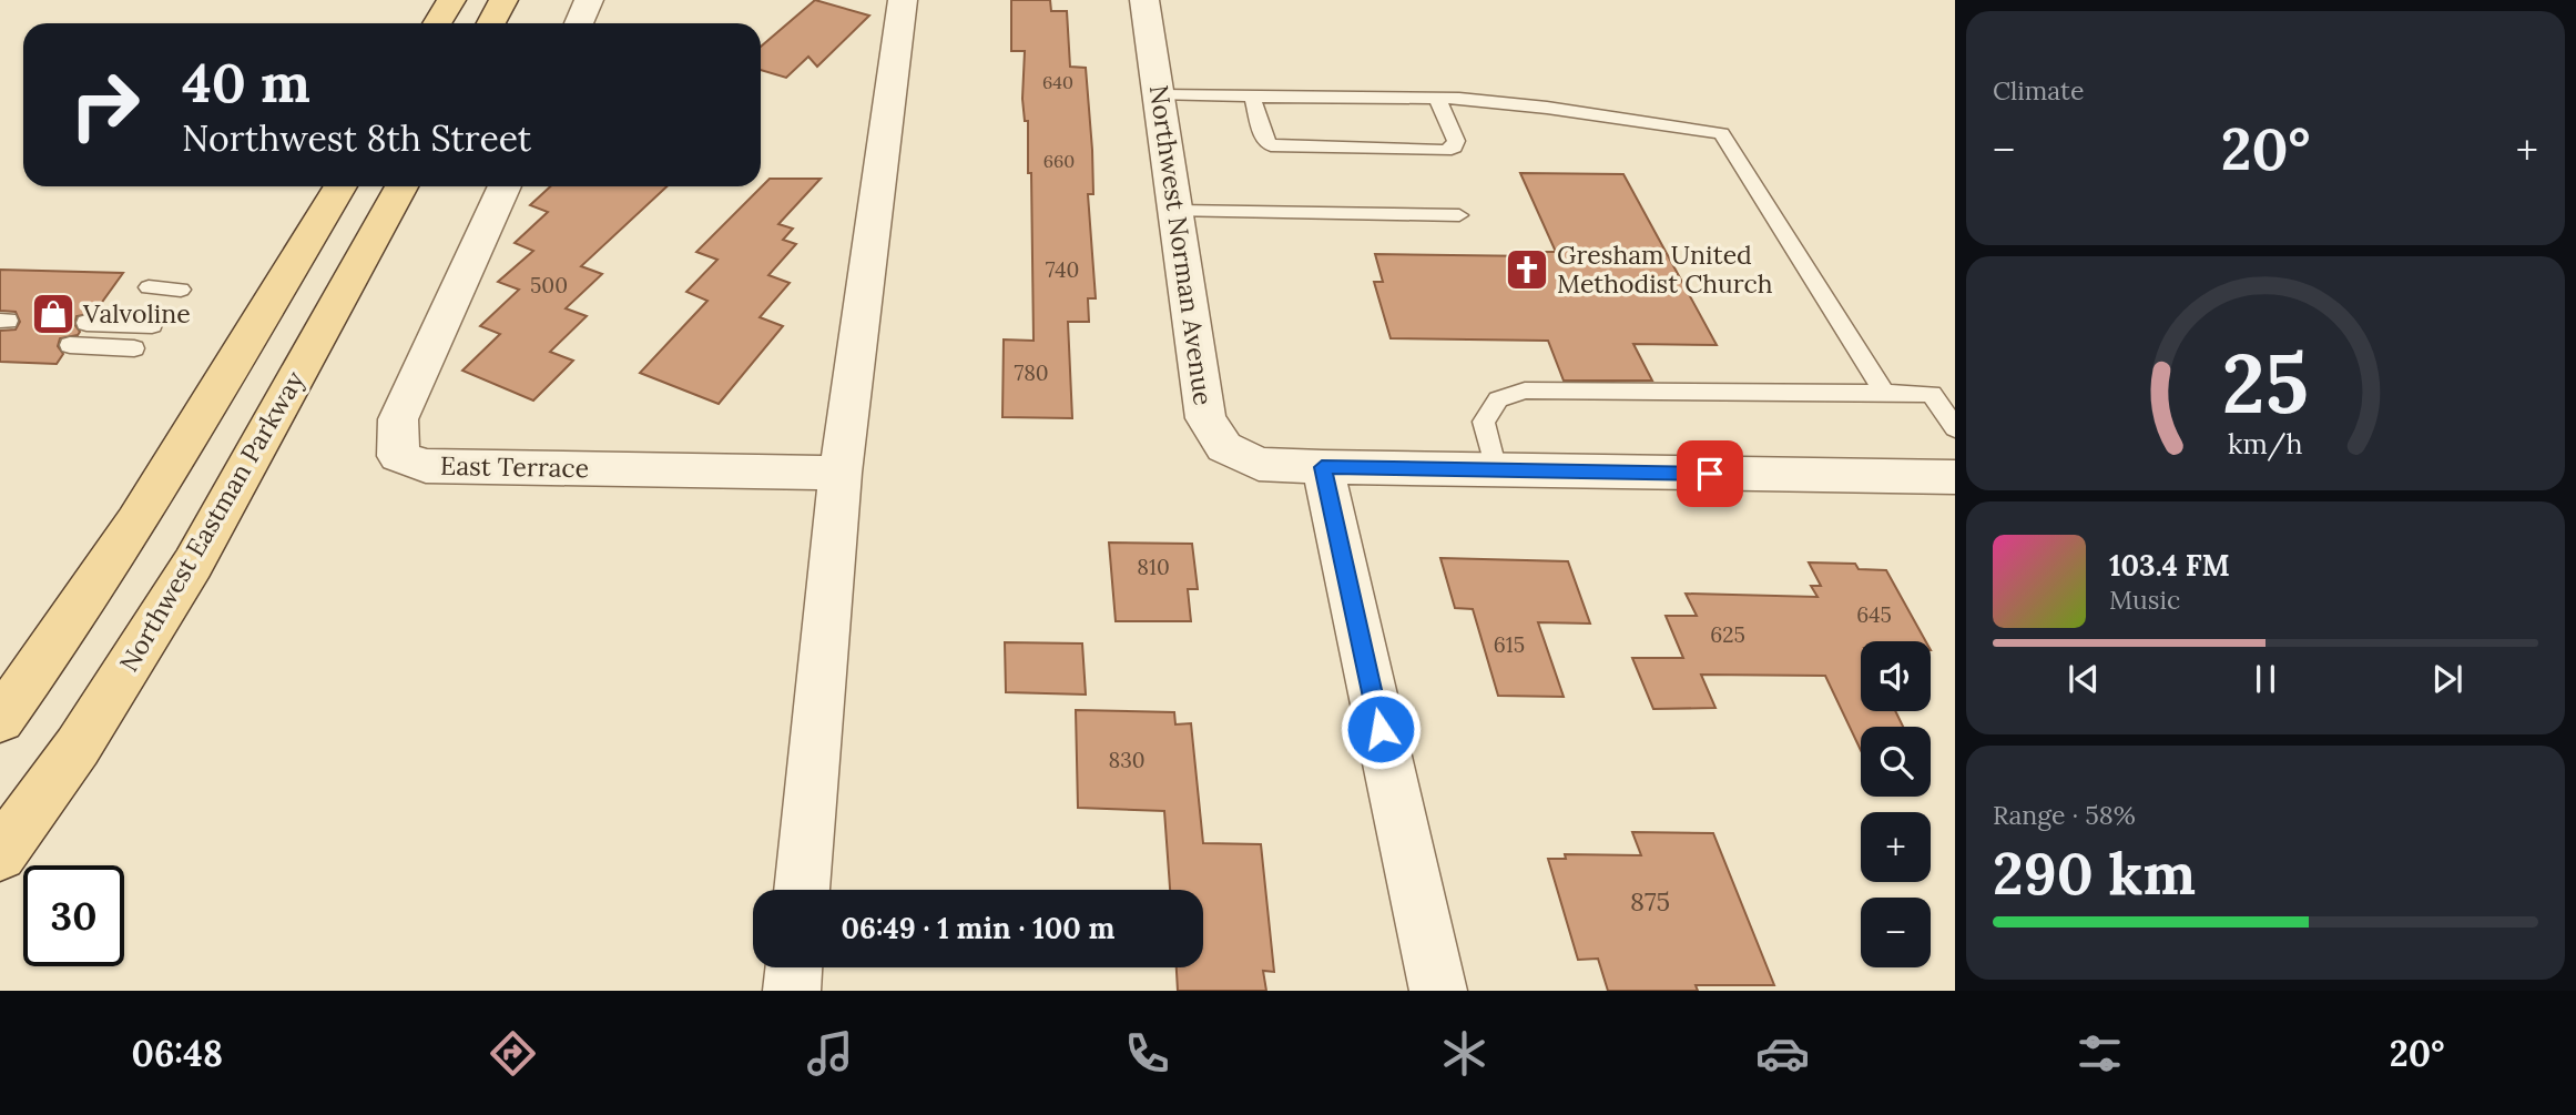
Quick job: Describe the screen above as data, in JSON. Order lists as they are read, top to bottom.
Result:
{
  "streets": {
    "main road": ["Northwest Eastman Parkway"],
    "street": ["Northwest Norman Avenue", "East Terrace"]
  },
  "places": {
    "church": ["Gresham United Methodist Church"],
    "shop": ["Valvoline"]
  },
  "house_numbers": [
    "640",
    "660",
    "740",
    "500",
    "780",
    "810",
    "645",
    "625",
    "615",
    "830",
    "875"
  ],
  "page": {
    "tile": [
      "Climate",
      ["Range · 58%", "290 km"]
    ],
    "turn": ["40 m", "Northwest 8th Street"],
    "heat": ["−", "20°", "+"],
    "song": ["103.4 FM", "Music"],
    "map_buttons": ["+", "−"],
    "limit": "30",
    "trip": "06:49 · 1 min · 100 m",
    "tabs": ["06:48", "20°"],
    "gauge": ["25", "km/h"]
  }
}
